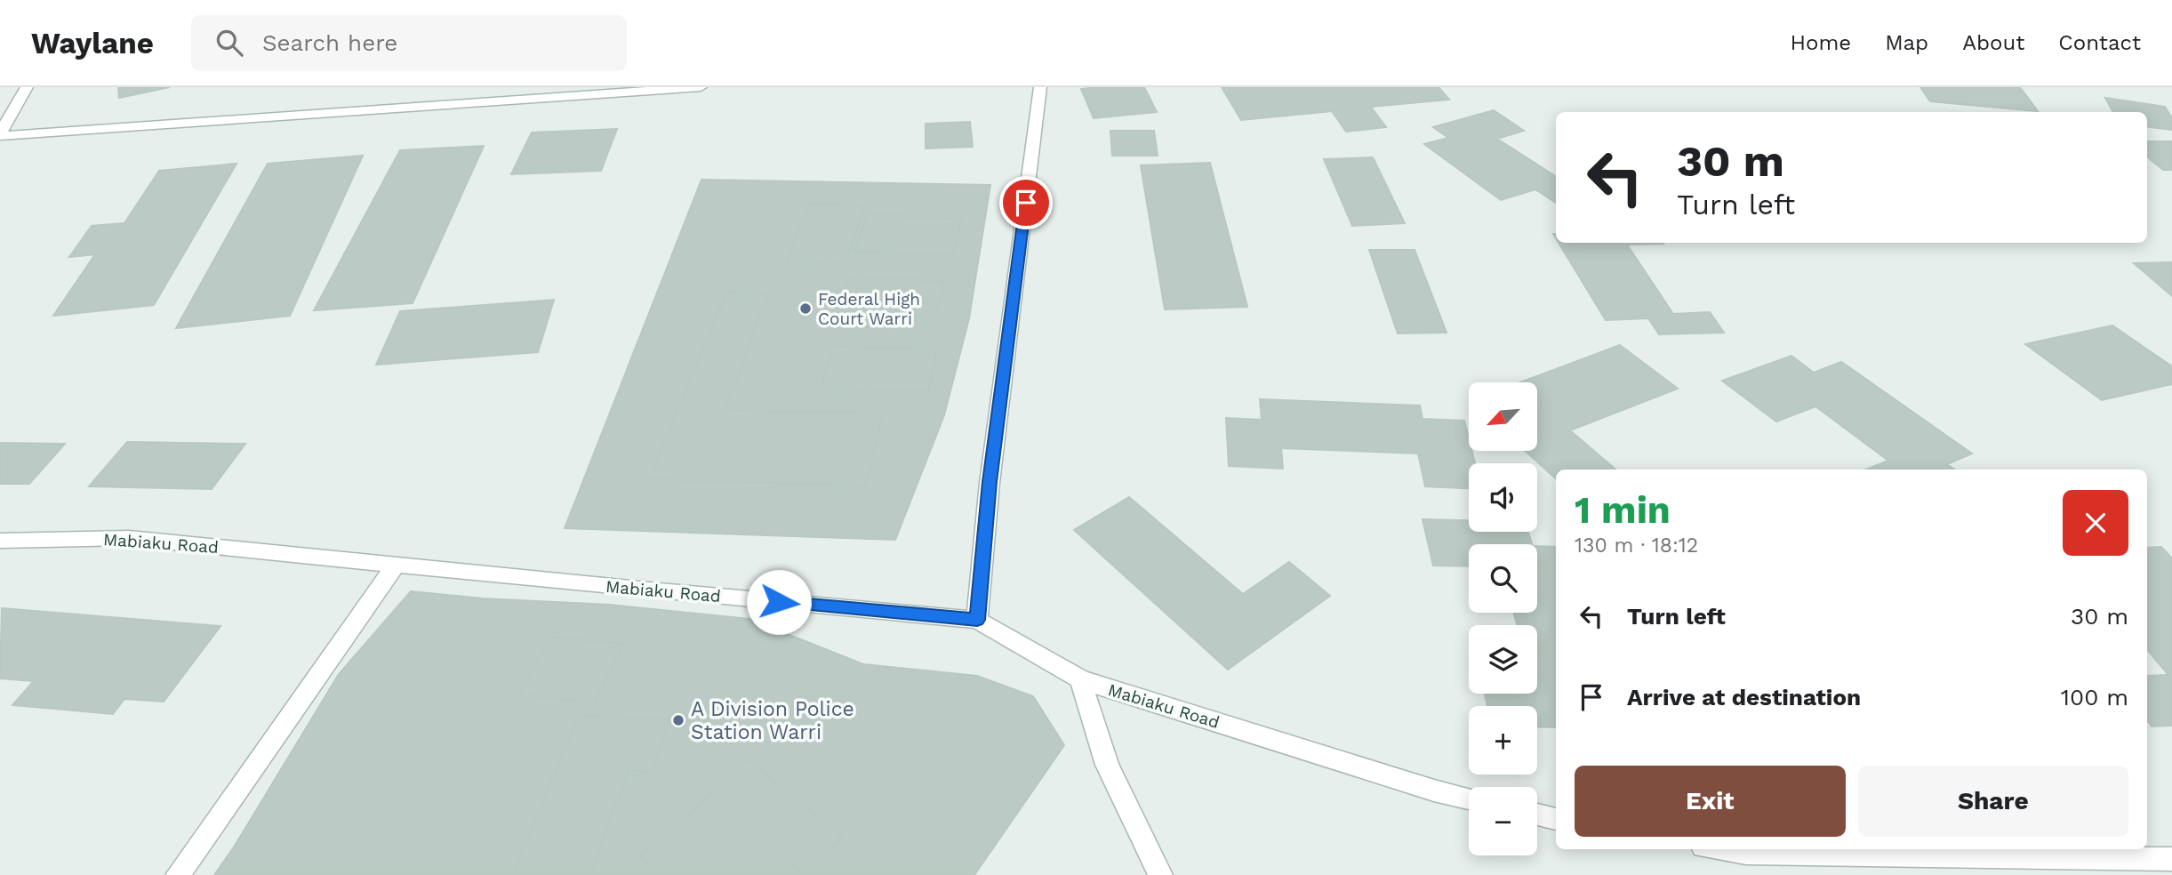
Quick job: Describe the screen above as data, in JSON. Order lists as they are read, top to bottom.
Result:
{
  "streets": {
    "street": ["Mabiaku Road"]
  },
  "places": ["Federal High Court Warri", "A Division Police Station Warri"],
  "north": "bottom left",
  "page": {
    "header": "Waylane",
    "search": "Search here",
    "nav": [
      "Home",
      "Map",
      "About",
      "Contact"
    ],
    "turn": ["30 m", "Turn left"],
    "map_buttons": ["+", "−"],
    "heading": ["1 min", "130 m · 18:12"],
    "list": [
      {
        "name": "Turn left",
        "value": "30 m"
      },
      {
        "name": "Arrive at destination",
        "value": "100 m"
      }
    ],
    "buttons": ["Exit", "Share"]
  }
}
